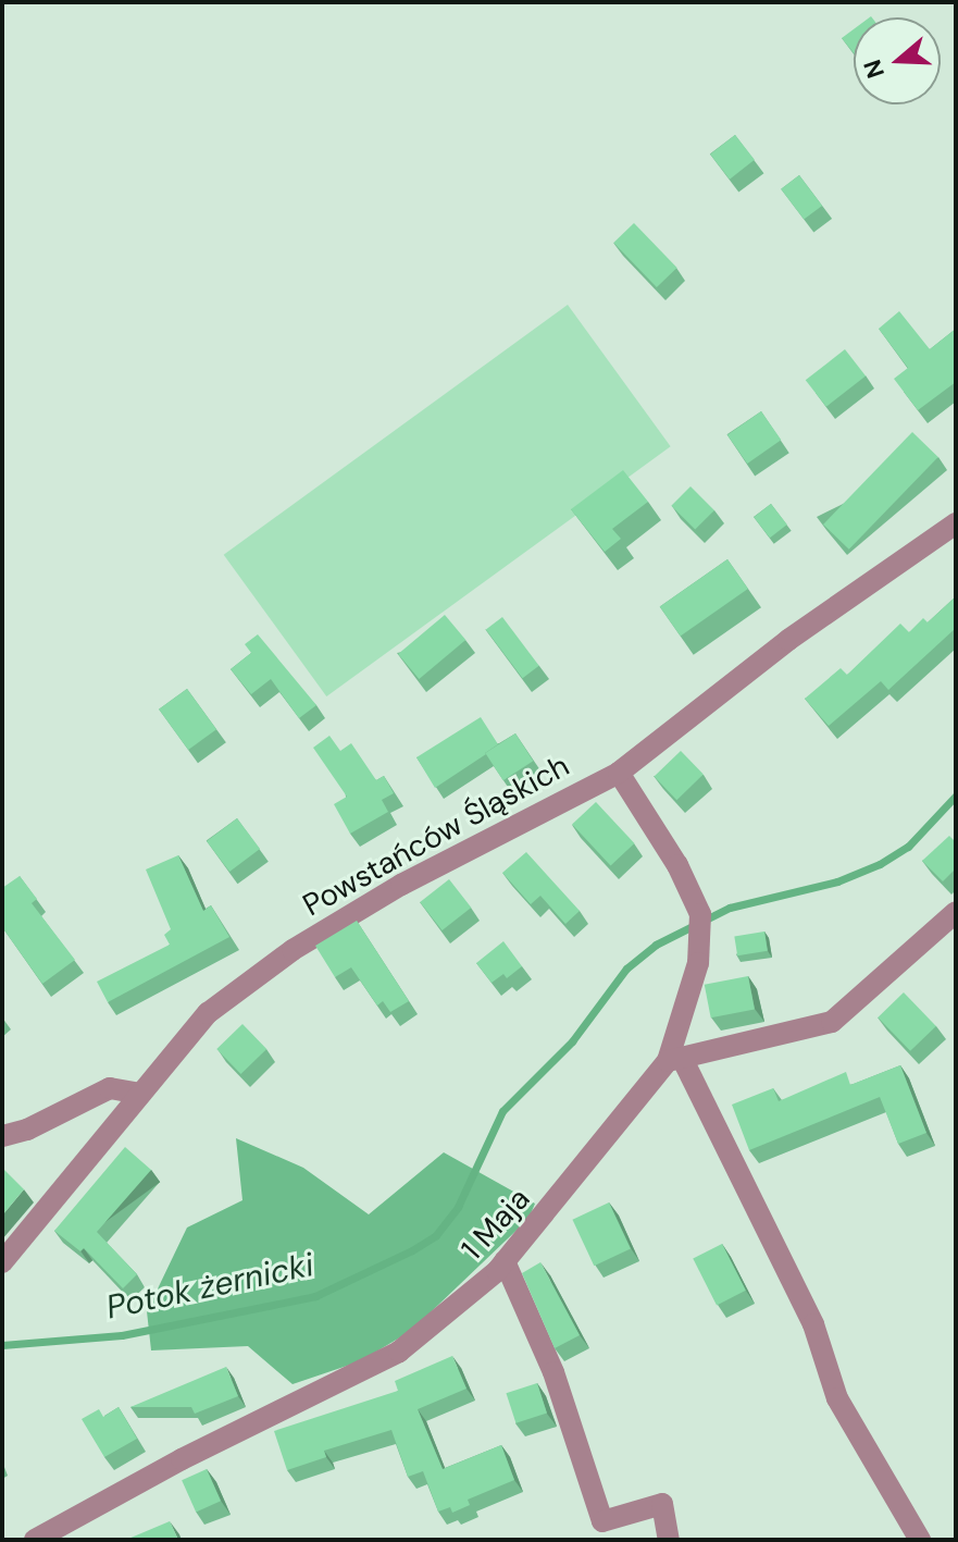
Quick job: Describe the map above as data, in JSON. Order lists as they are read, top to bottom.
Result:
{
  "streets": {
    "street": ["Powstańców Śląskich", "1 Maja"]
  },
  "water": ["Potok żernicki"],
  "north": "left"
}
